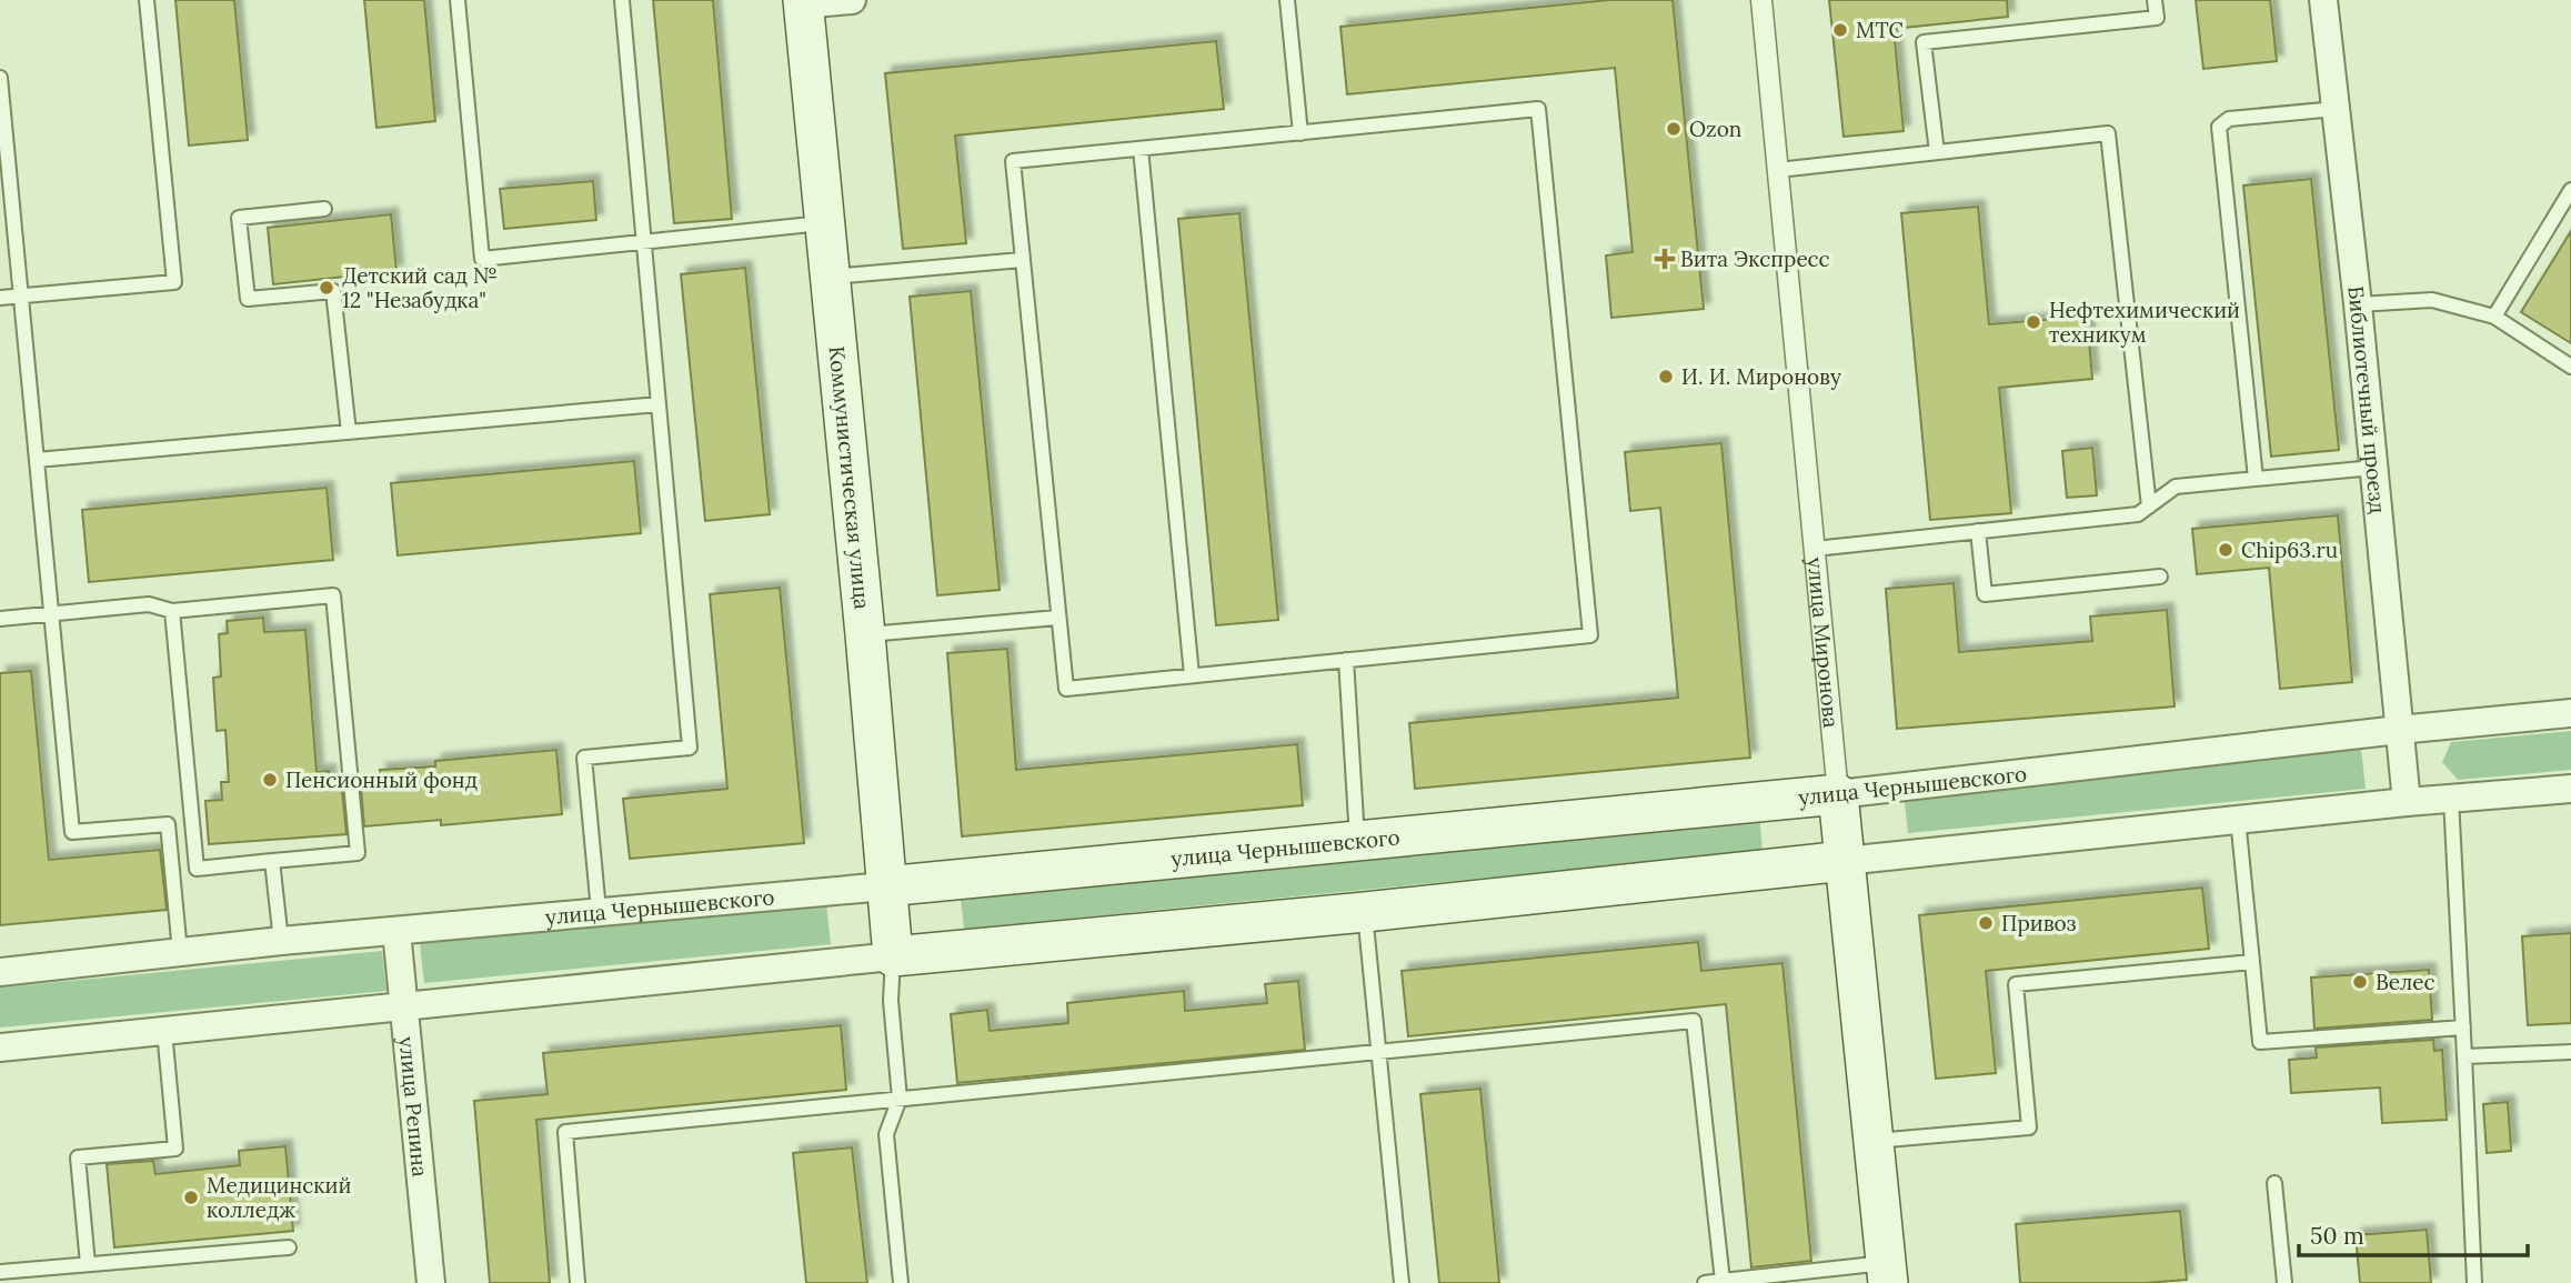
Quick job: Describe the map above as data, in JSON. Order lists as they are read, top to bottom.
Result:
{
  "streets": {
    "main road": ["Коммунистическая улица", "улица Миронова", "улица Чернышевского"],
    "street": ["Библиотечный проезд", "улица Репина"]
  },
  "crossings": [
    ["Библиотечный проезд", "улица Чернышевского"],
    ["Коммунистическая улица", "улица Чернышевского"],
    ["улица Миронова", "улица Чернышевского"],
    ["улица Чернышевского", "улица Репина"]
  ],
  "places": {
    "other": [
      "МТС",
      "Ozon",
      "Детский сад № 12 \"Незабудка\"",
      "Нефтехимический техникум",
      "И. И. Миронову",
      "Chip63.ru",
      "Пенсионный фонд",
      "Привоз",
      "Велес",
      "Медицинский колледж"
    ],
    "health": ["Вита Экспресс"]
  },
  "scale_bar": "50 m"
}
